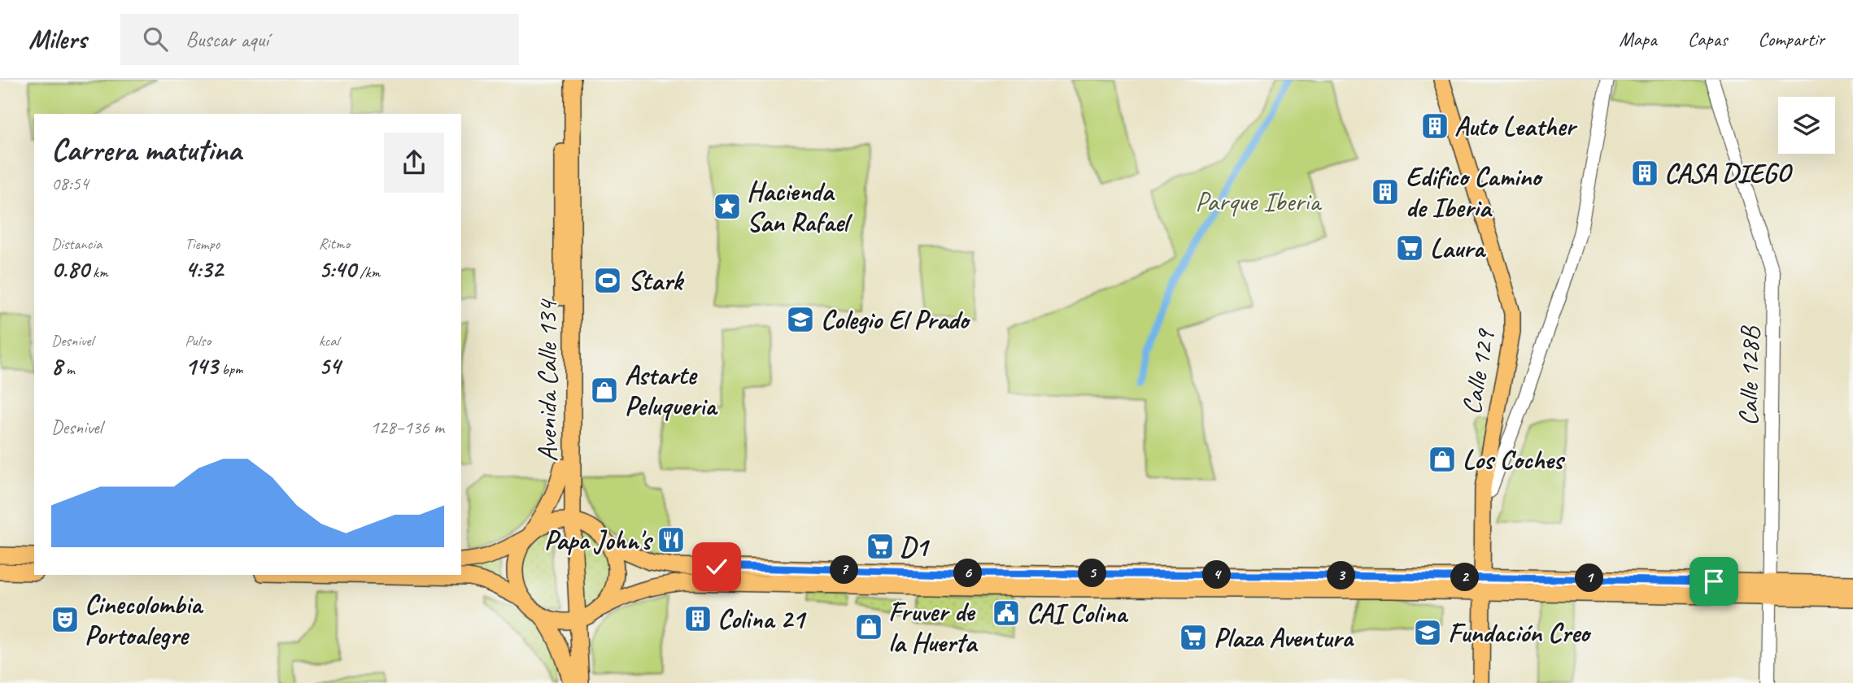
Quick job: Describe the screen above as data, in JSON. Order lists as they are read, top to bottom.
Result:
{
  "streets": {
    "main road": ["Calle 129", "Avenida Calle 134"],
    "street": ["Calle 128B"]
  },
  "parks": ["Parque Iberia"],
  "places": {
    "building": [
      "Auto Leather",
      "CASA DIEGO",
      "Edifico Camino de Iberia",
      "Colina 21"
    ],
    "place": ["Hacienda San Rafael"],
    "supermarket": ["Laura", "D1", "Plaza Aventura"],
    "sports": ["Stark"],
    "school or university": ["Colegio El Prado", "Fundación Creo"],
    "shop": ["Astarte Peluqueria", "Los Coches", "Fruver de la Huerta"],
    "restaurant": ["Papa John's"],
    "public building": ["CAI Colina"],
    "theatre": ["Cinecolombia Portoalegre"]
  },
  "page": {
    "header": "Milers",
    "search": "Buscar aquí",
    "nav": ["Mapa", "Capas", "Compartir"],
    "heading": ["Carrera matutina", "08:54"],
    "stats": [
      ["Distancia", "0.80 km"],
      ["Tiempo", "4:32"],
      ["Ritmo", "5:40 /km"],
      ["Desnivel", "8 m"],
      ["Pulso", "143 bpm"],
      ["kcal", "54"]
    ],
    "chart": ["Desnivel", "128–136 m"],
    "pins": [
      "7",
      "5",
      "6",
      "4",
      "3",
      "2",
      "1"
    ]
  }
}
